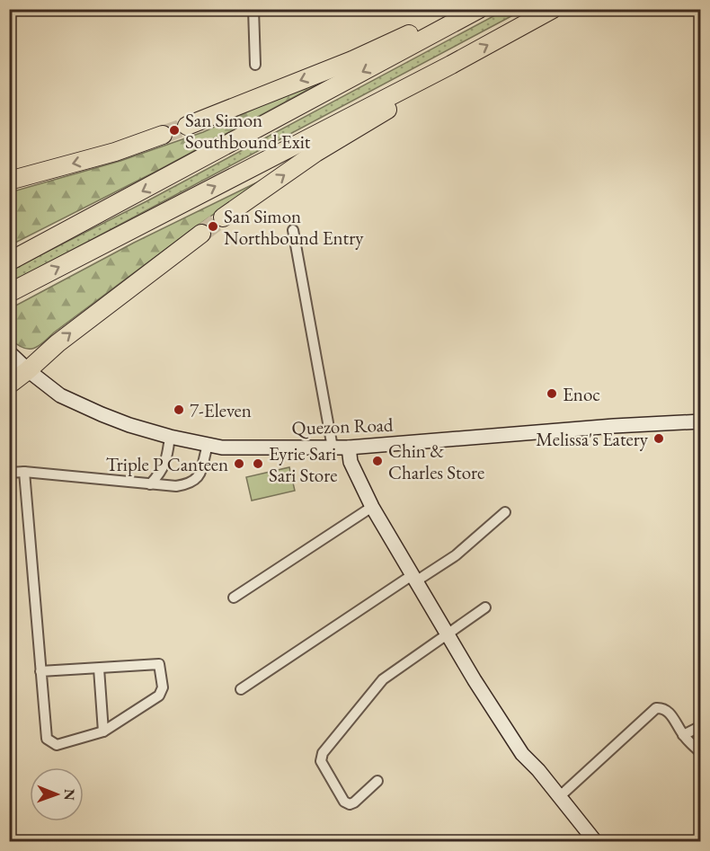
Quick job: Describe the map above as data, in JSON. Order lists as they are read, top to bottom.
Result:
{
  "streets": {
    "main road": ["Quezon Road"]
  },
  "places": [
    "San Simon Southbound Exit",
    "San Simon Northbound Entry",
    "Enoc",
    "7-Eleven",
    "Melissa's Eatery",
    "Chin & Charles Store",
    "Triple P Canteen",
    "Eyrie Sari Sari Store"
  ],
  "north": "right"
}
